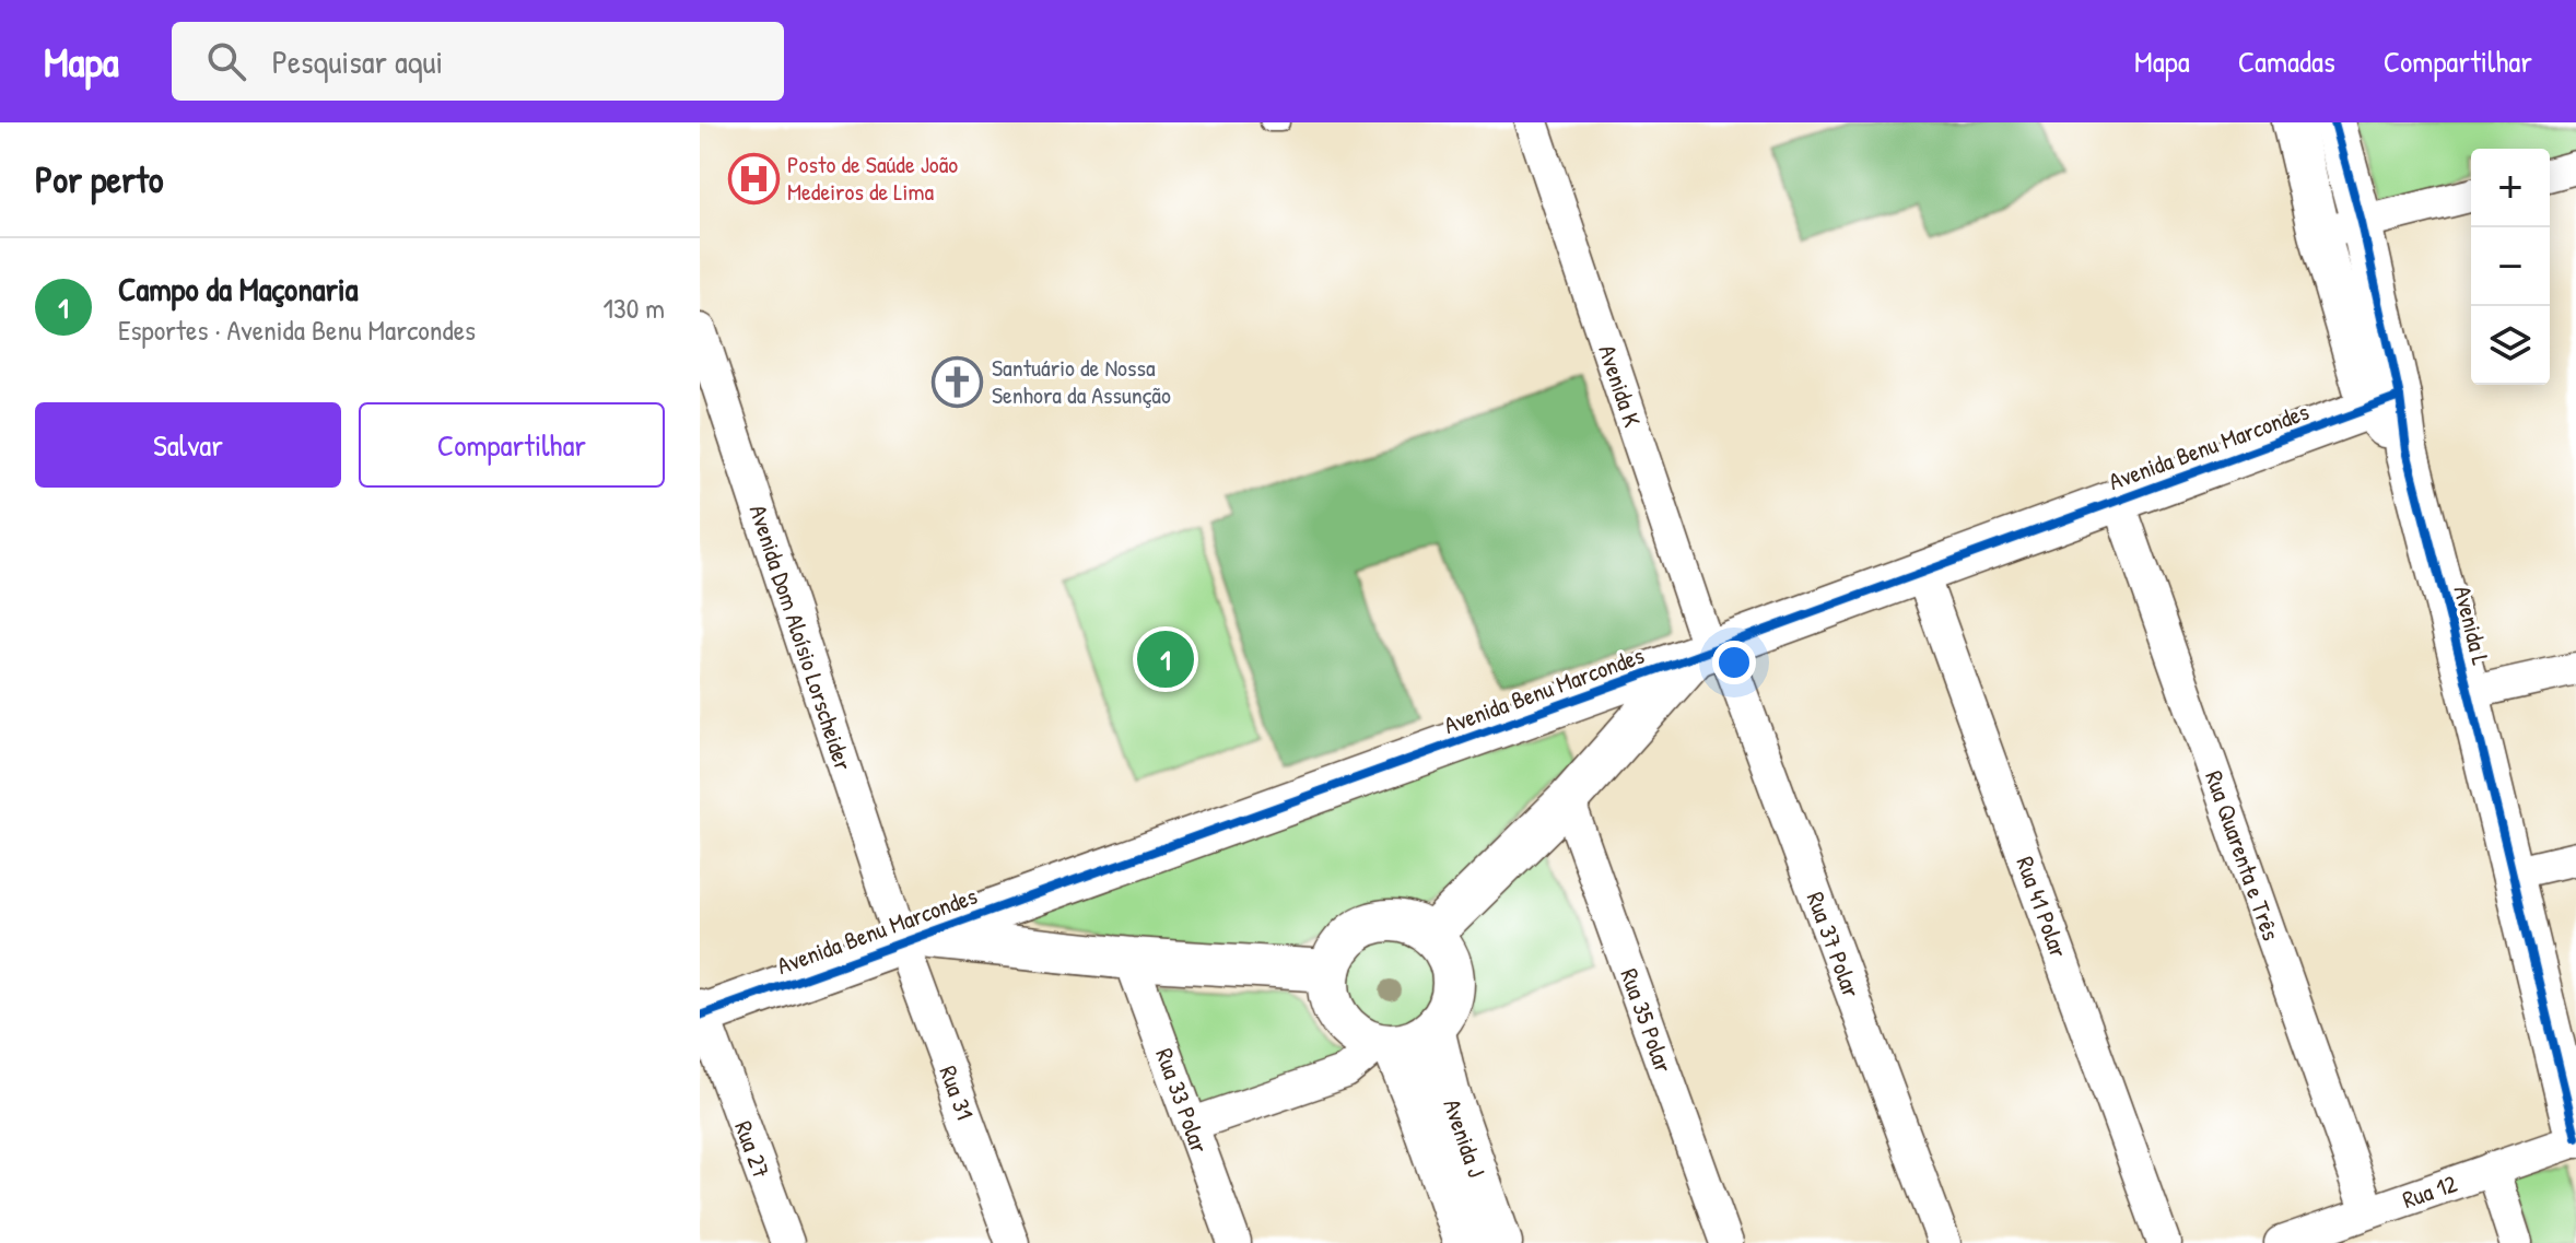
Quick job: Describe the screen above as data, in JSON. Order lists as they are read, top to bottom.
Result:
{
  "streets": {
    "street": [
      "Avenida K",
      "Avenida Benu Marcondes",
      "Avenida L",
      "Avenida Dom Aloísio Lorscheider",
      "Rua Quarenta e Três",
      "Rua 41 Polar",
      "Rua 37 Polar",
      "Rua 35 Polar",
      "Rua 31",
      "Rua 33 Polar",
      "Avenida J",
      "Rua 27",
      "Rua 12"
    ]
  },
  "crossings": [
    ["Avenida K", "Avenida Benu Marcondes"],
    ["Avenida K", "Rua 37 Polar"],
    ["Avenida Benu Marcondes", "Avenida L"],
    ["Avenida Benu Marcondes", "Avenida Dom Aloísio Lorscheider"],
    ["Avenida Benu Marcondes", "Rua Quarenta e Três"],
    ["Avenida Benu Marcondes", "Rua 41 Polar"],
    ["Avenida Benu Marcondes", "Rua 37 Polar"],
    ["Avenida Benu Marcondes", "Rua 35 Polar"],
    ["Avenida Benu Marcondes", "Rua 31"],
    ["Avenida Benu Marcondes", "Rua 33 Polar"],
    ["Avenida Benu Marcondes", "Avenida J"],
    ["Avenida Benu Marcondes", "Rua 27"],
    ["Avenida L", "Rua 12"],
    ["Avenida Dom Aloísio Lorscheider", "Rua 31"],
    ["Rua Quarenta e Três", "Rua 12"]
  ],
  "places": {
    "hospital": ["Posto de Saúde João Medeiros de Lima"],
    "church": ["Santuário de Nossa Senhora da Assunção"]
  },
  "page": {
    "header": "Mapa",
    "search": "Pesquisar aqui",
    "nav": ["Mapa", "Camadas", "Compartilhar"],
    "heading": "Por perto",
    "map_buttons": ["+", "−"],
    "list": [
      {
        "mark": "1",
        "name": "Campo da Maçonaria",
        "note": "Esportes · Avenida Benu Marcondes",
        "value": "130 m"
      }
    ],
    "buttons": ["Salvar", "Compartilhar"],
    "pins": "1"
  }
}
